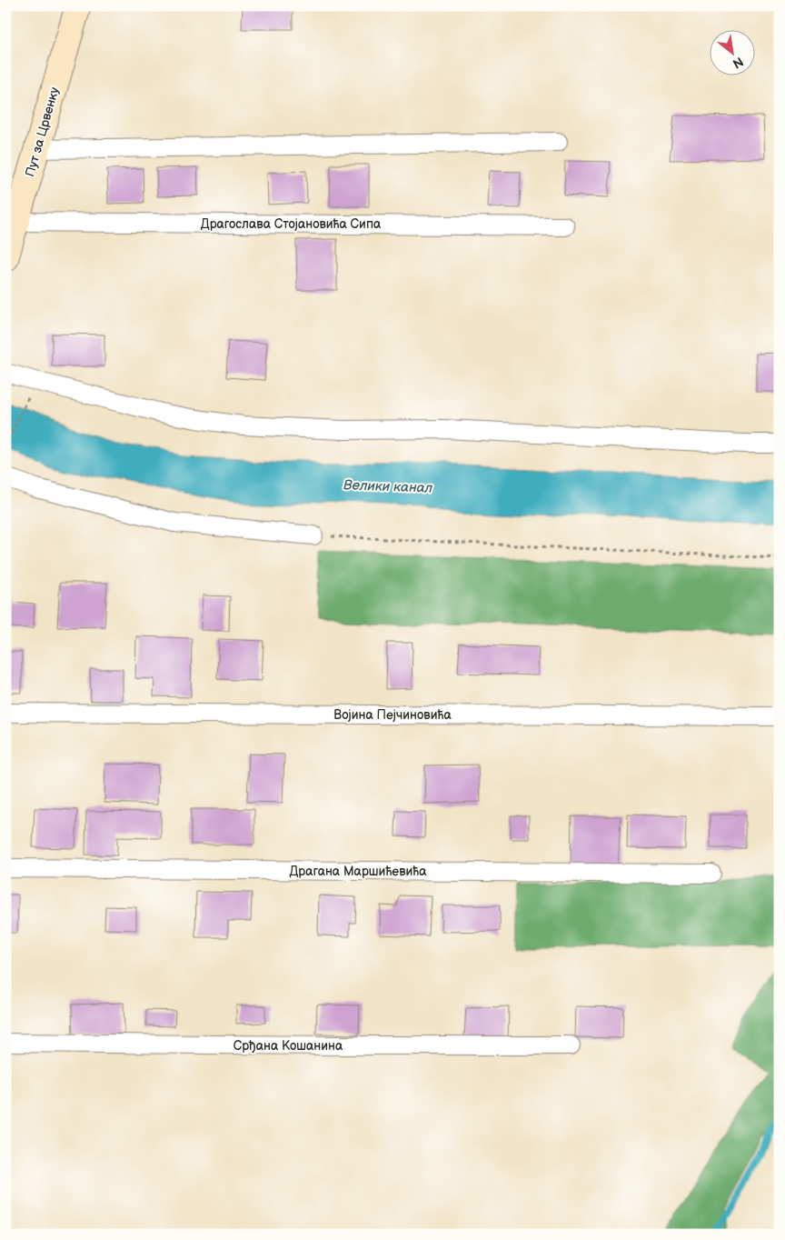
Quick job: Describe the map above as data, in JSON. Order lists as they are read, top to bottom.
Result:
{
  "streets": {
    "street": [
      "Пут за Црвенку",
      "Драгослава Стојановића Сипа",
      "Војина Пејчиновића",
      "Драгана Маршићевића",
      "Срђана Кошанина"
    ]
  },
  "crossings": [
    ["Пут за Црвенку", "Драгослава Стојановића Сипа"]
  ],
  "water": ["Велики канал"],
  "north": "bottom right"
}
